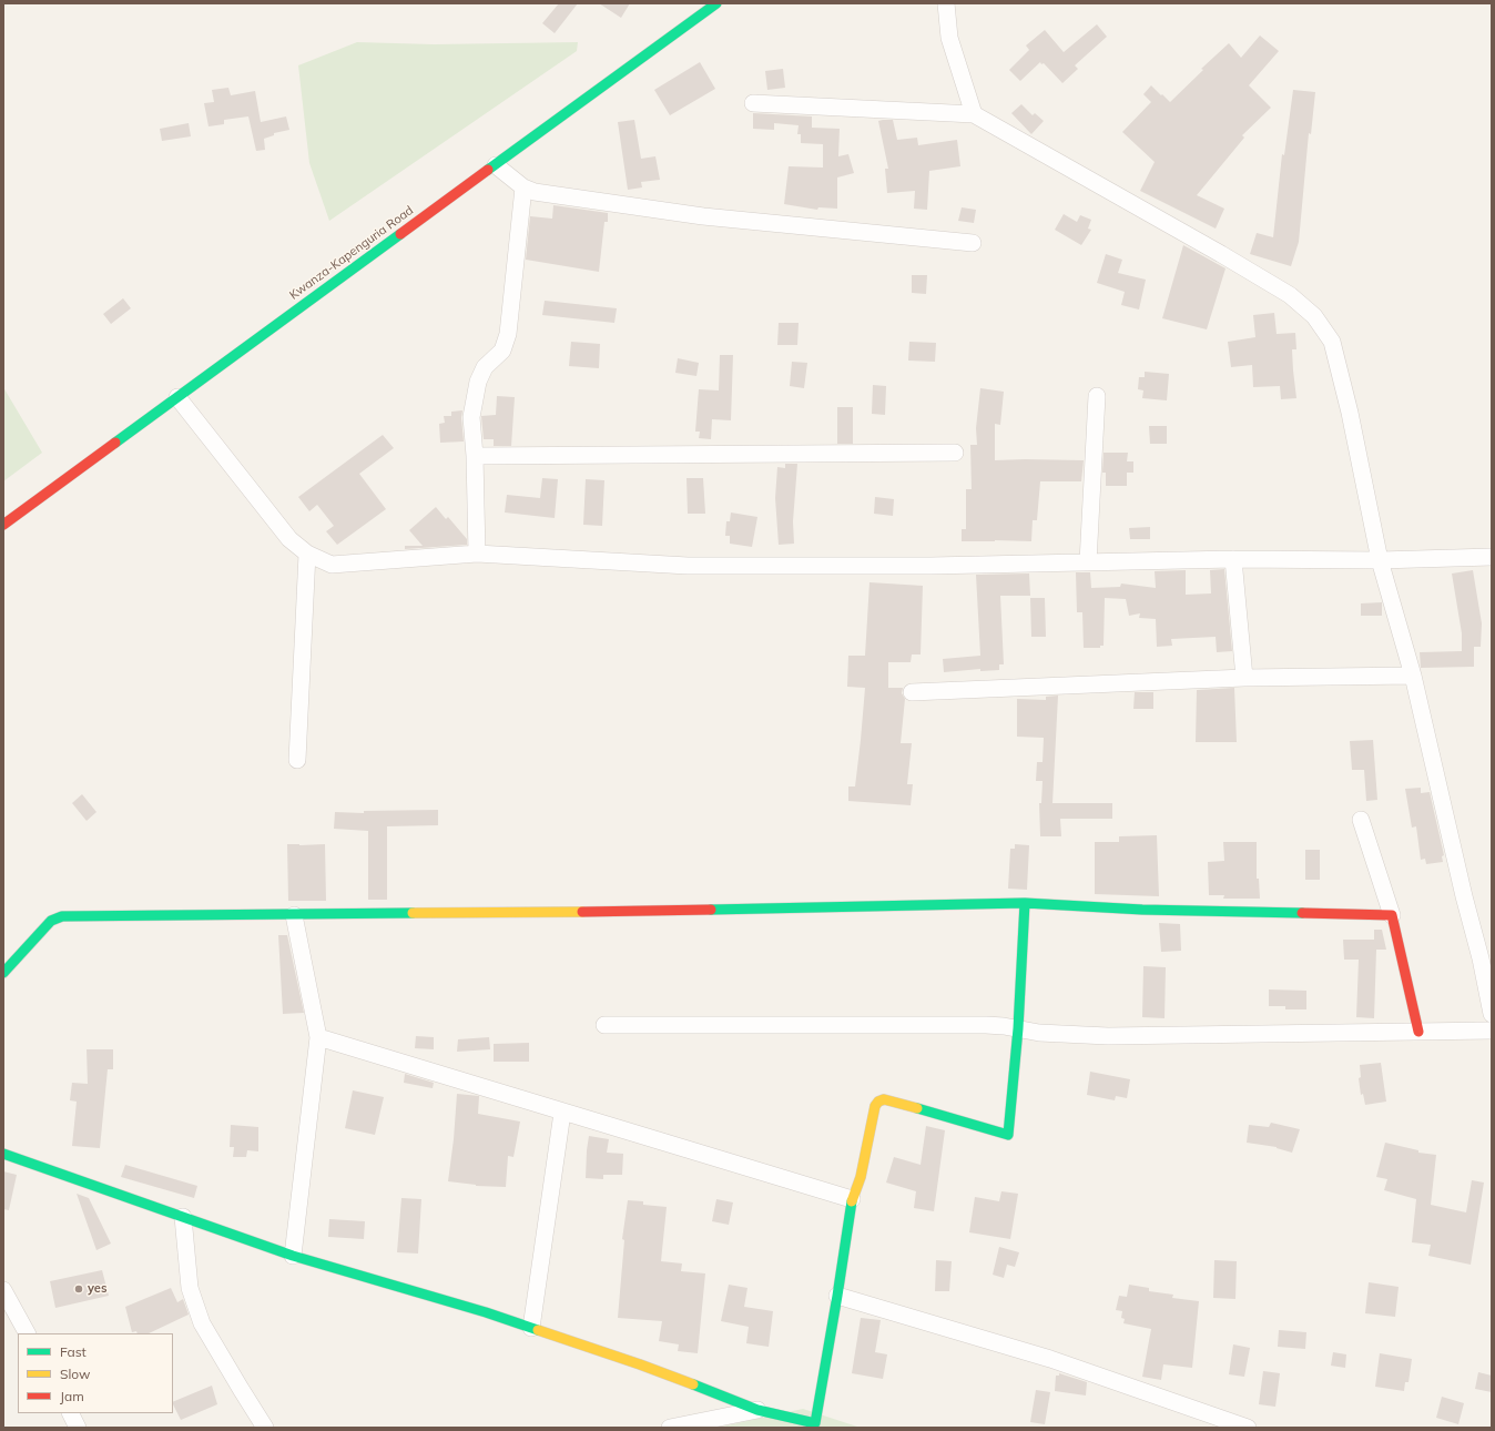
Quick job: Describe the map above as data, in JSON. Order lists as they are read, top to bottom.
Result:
{
  "streets": {
    "street": ["Kwanza-Kapenguria Road"]
  },
  "places": ["yes"],
  "legend": ["Fast", "Slow", "Jam"]
}
